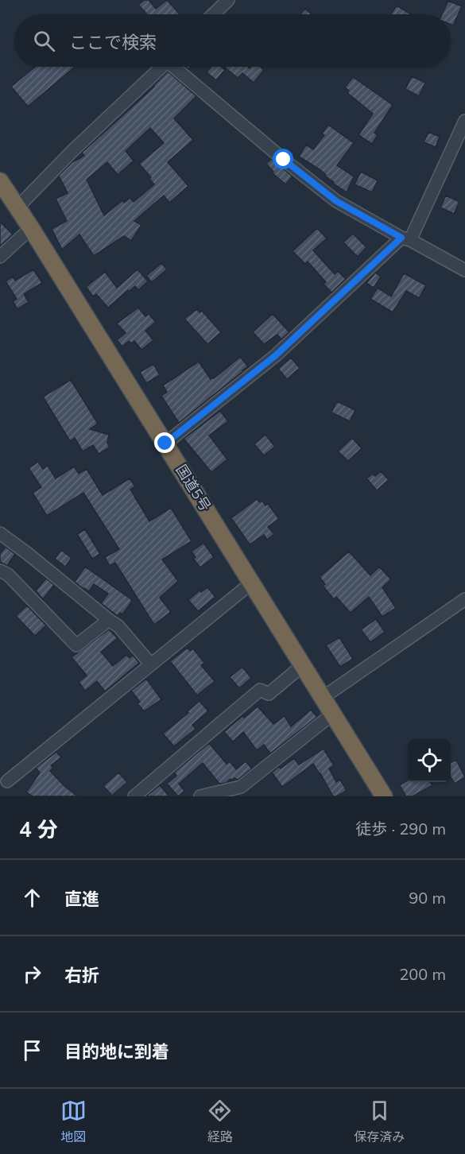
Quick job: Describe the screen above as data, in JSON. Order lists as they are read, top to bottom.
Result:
{
  "streets": {
    "highway": ["国道5号"]
  },
  "page": {
    "search": "ここで検索",
    "heading": ["4 分", "徒歩 · 290 m"],
    "list": [
      ["直進", "90 m"],
      ["右折", "200 m"],
      "目的地に到着"
    ],
    "nav": ["地図", "経路", "保存済み"]
  }
}
